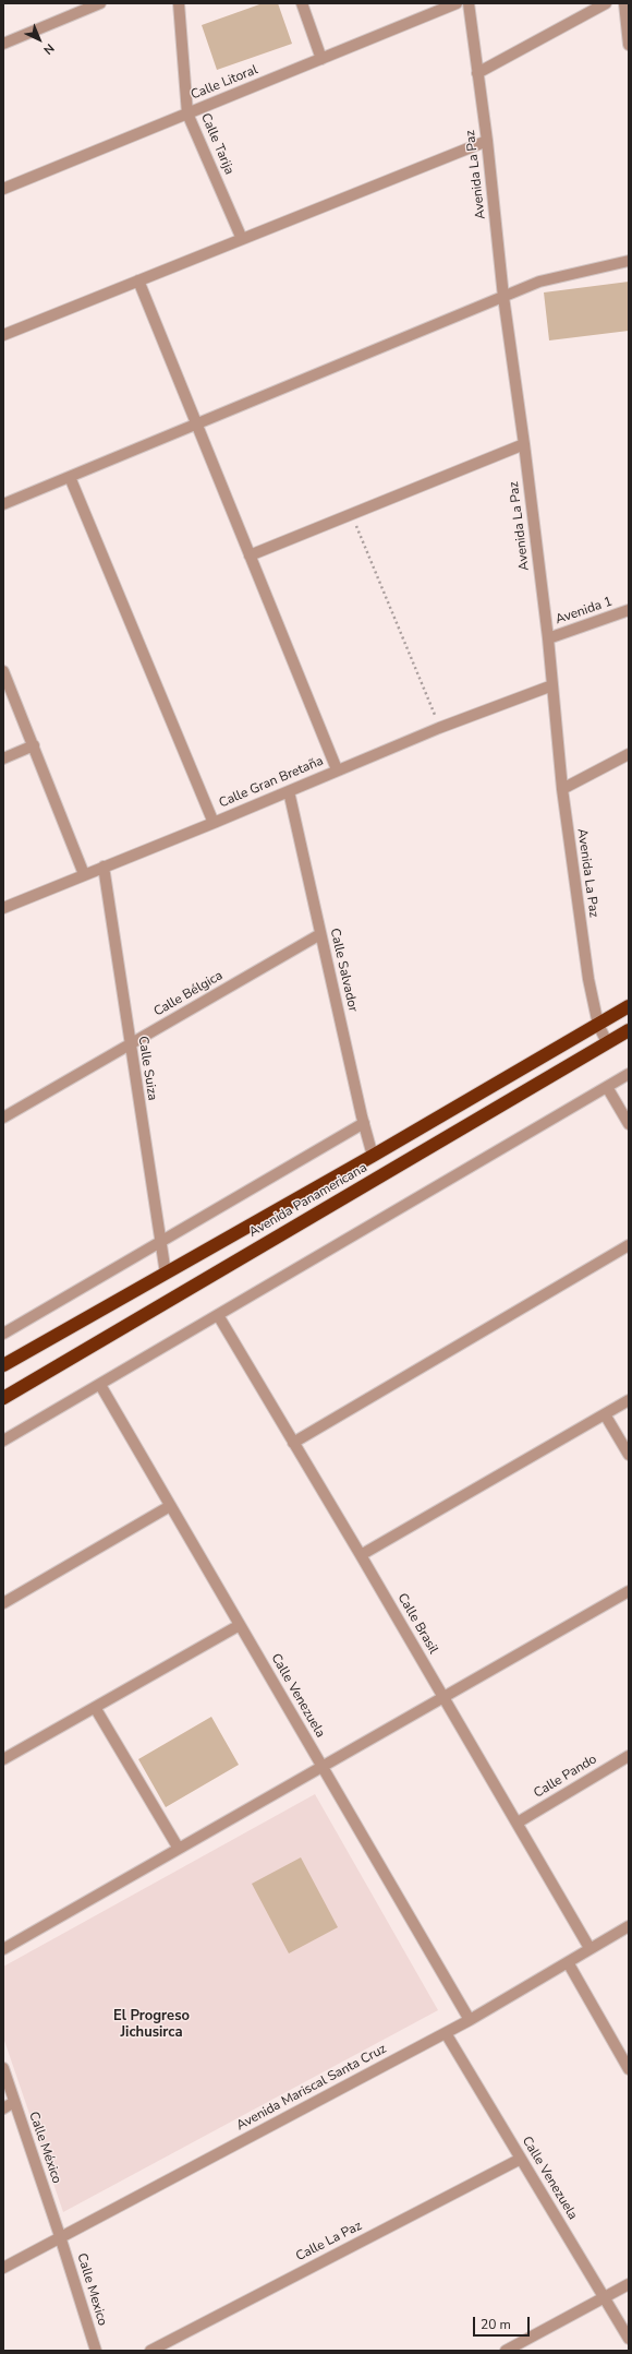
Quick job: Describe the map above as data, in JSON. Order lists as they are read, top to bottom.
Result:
{
  "streets": {
    "highway": ["Avenida Panamericana"],
    "street": [
      "Calle Litoral",
      "Calle Tarija",
      "Avenida La Paz",
      "Avenida 1",
      "Calle Gran Bretaña",
      "Calle Salvador",
      "Calle Bélgica",
      "Calle Suiza",
      "Calle Brasil",
      "Calle Venezuela",
      "Calle Pando",
      "Avenida Mariscal Santa Cruz",
      "Calle México",
      "Calle La Paz",
      "Calle Mexico"
    ]
  },
  "crossings": [
    ["Calle Litoral", "Calle Tarija"],
    ["Avenida La Paz", "Avenida 1"],
    ["Avenida La Paz", "Calle Gran Bretaña"],
    ["Avenida La Paz", "Avenida Panamericana"],
    ["Calle Gran Bretaña", "Calle Salvador"],
    ["Calle Gran Bretaña", "Calle Suiza"],
    ["Calle Salvador", "Calle Bélgica"],
    ["Calle Salvador", "Avenida Panamericana"],
    ["Calle Bélgica", "Calle Suiza"],
    ["Calle Suiza", "Avenida Panamericana"],
    ["Calle Brasil", "Calle Pando"],
    ["Calle Brasil", "Avenida Mariscal Santa Cruz"],
    ["Calle Venezuela", "Avenida Mariscal Santa Cruz"],
    ["Calle Venezuela", "Calle La Paz"],
    ["Avenida Mariscal Santa Cruz", "Calle México"],
    ["Avenida Mariscal Santa Cruz", "Calle Mexico"],
    ["Calle México", "Calle Mexico"]
  ],
  "districts": ["El Progreso Jichusirca"],
  "scale_bar": "20 m",
  "north": "bottom right"
}
